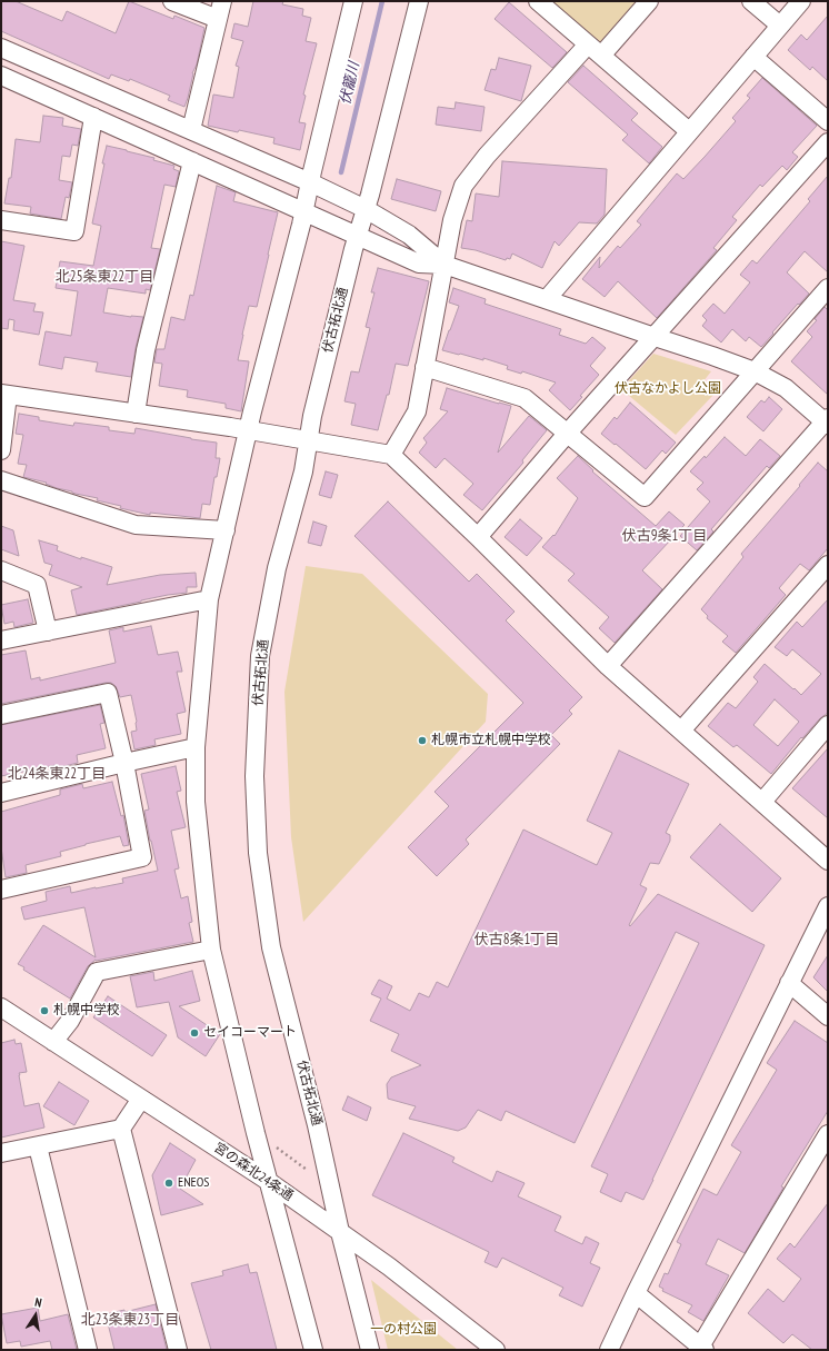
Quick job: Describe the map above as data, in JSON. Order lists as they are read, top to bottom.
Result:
{
  "streets": {
    "street": ["伏古拓北通", "宮の森北24条通"]
  },
  "crossings": [
    ["伏古拓北通", "宮の森北24条通"]
  ],
  "districts": [
    "北25条東22丁目",
    "伏古9条1丁目",
    "北24条東22丁目",
    "伏古8条1丁目",
    "北23条東23丁目"
  ],
  "water": ["伏籠川"],
  "parks": ["伏古なかよし公園", "一の村公園"],
  "places": [
    "札幌市立札幌中学校",
    "札幌中学校",
    "セイコーマート",
    "ENEOS"
  ],
  "north": "top"
}
